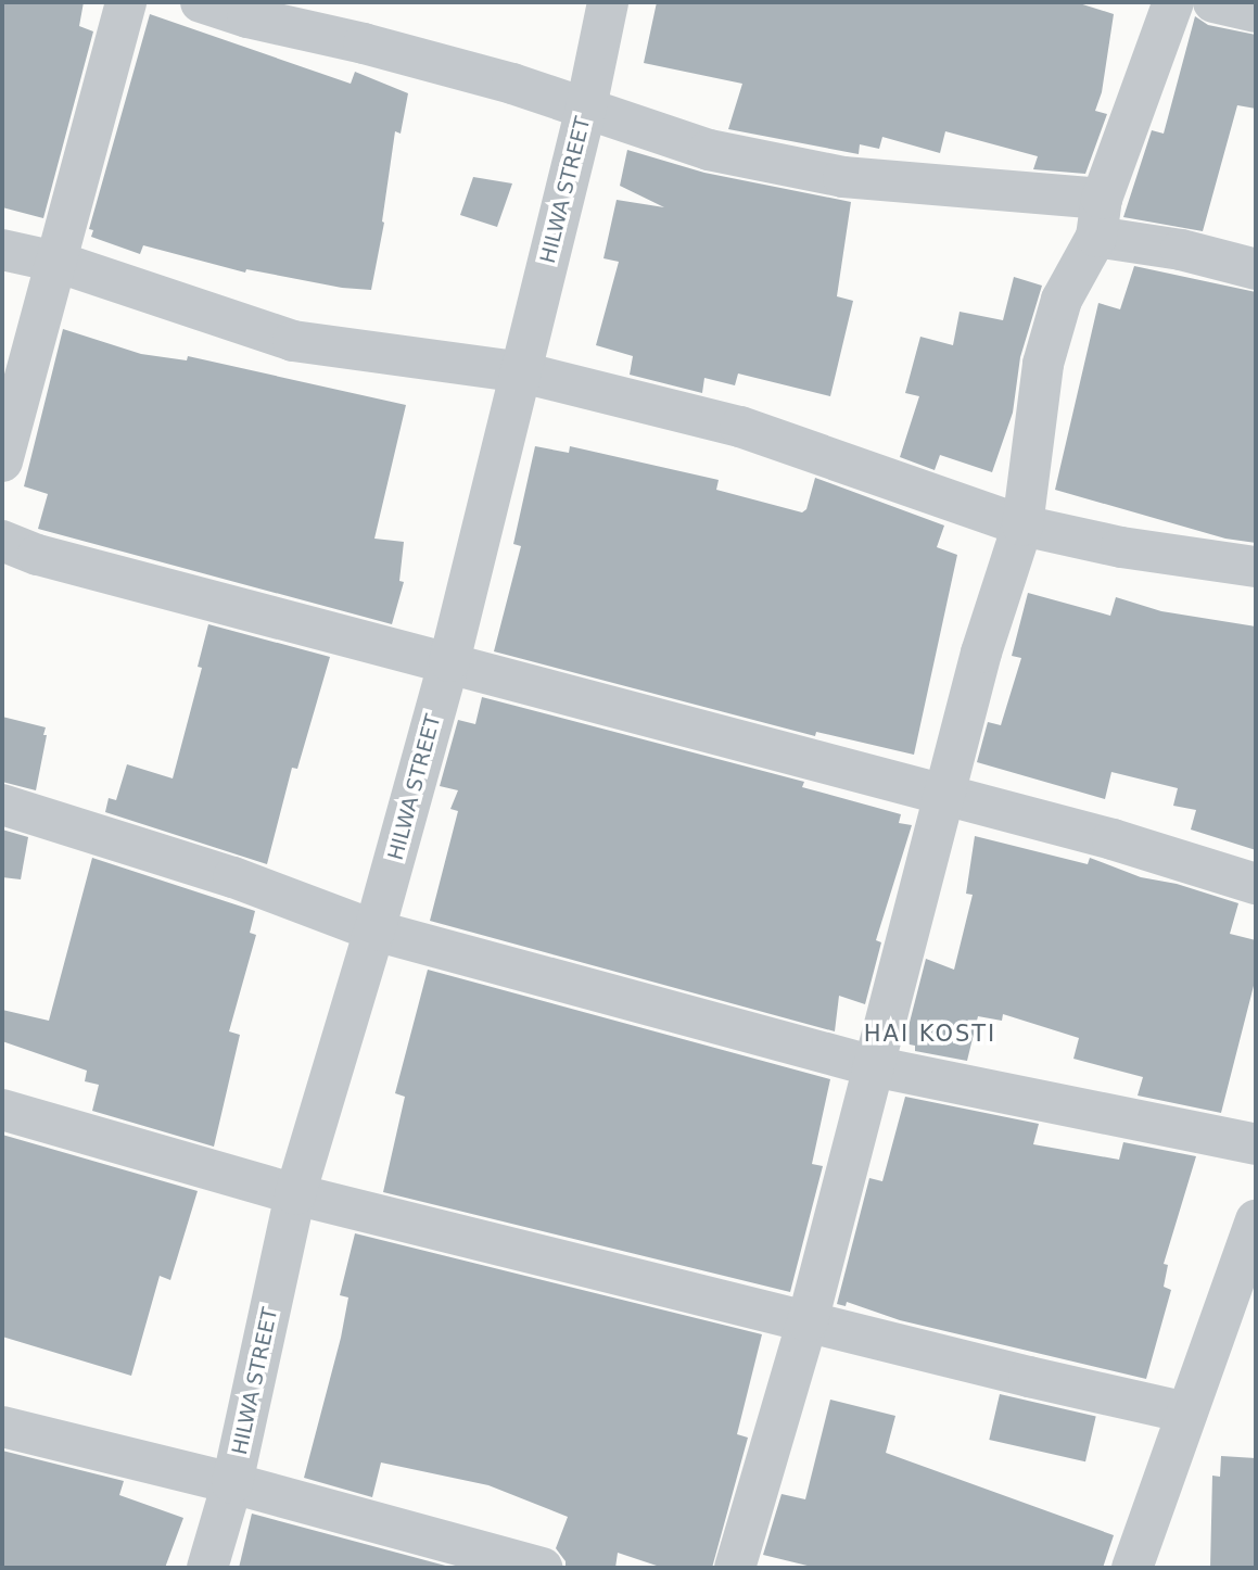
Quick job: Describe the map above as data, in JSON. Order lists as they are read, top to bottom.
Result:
{
  "streets": {
    "street": ["HILWA STREET"]
  },
  "districts": ["HAI KOSTI"]
}
